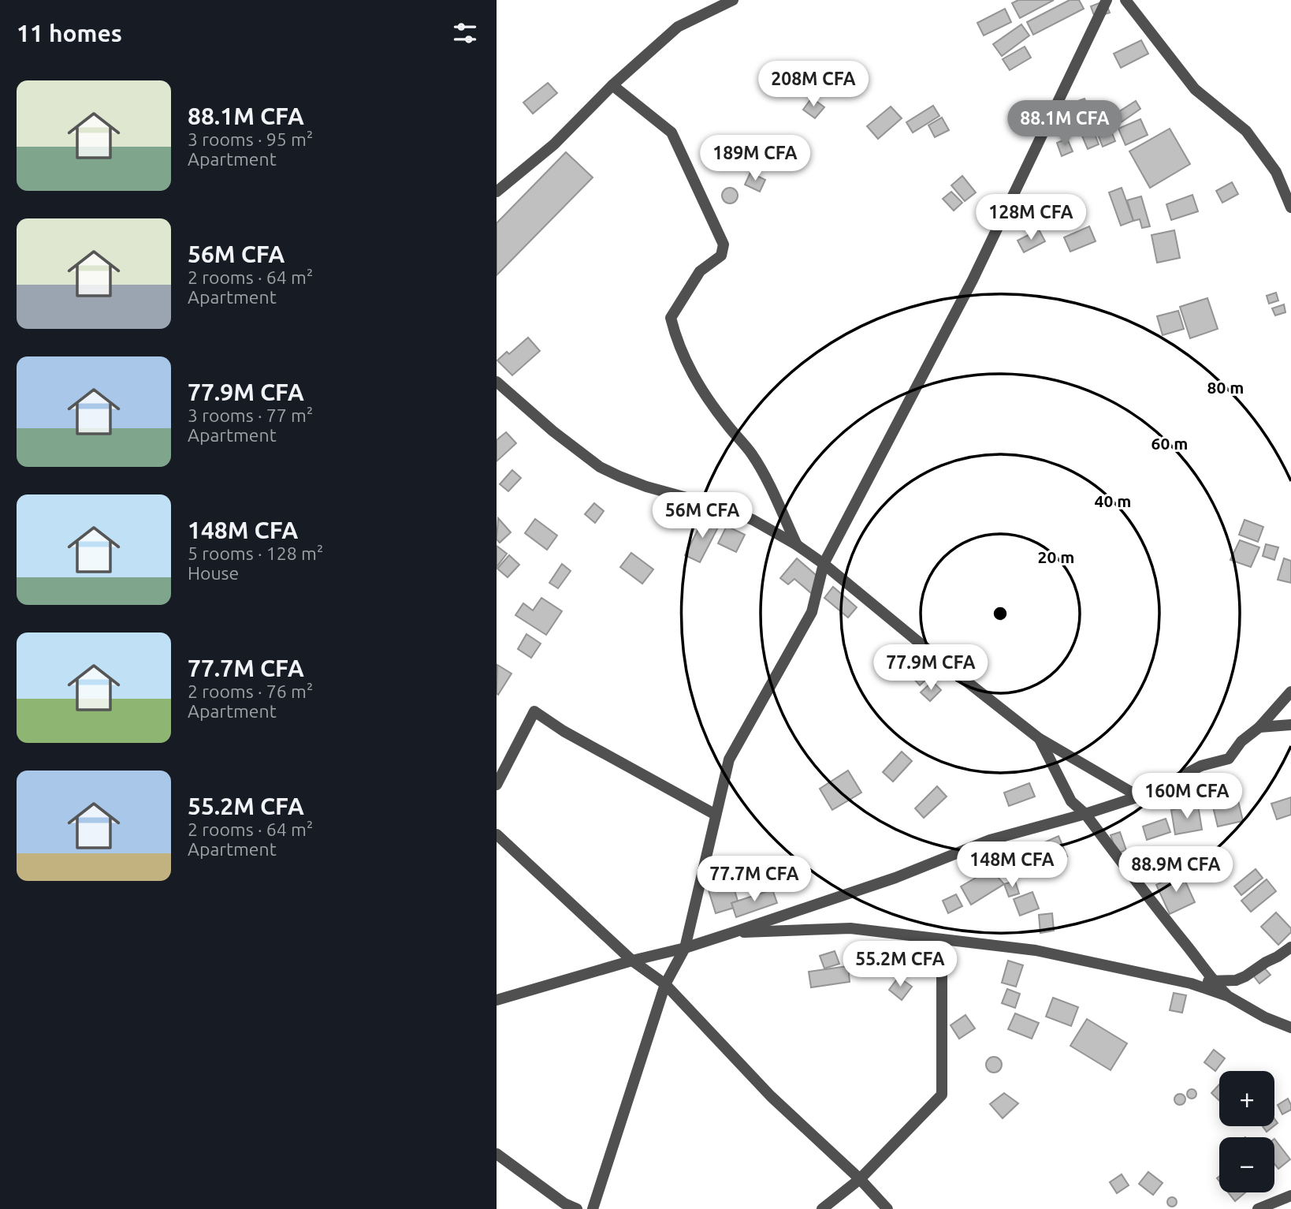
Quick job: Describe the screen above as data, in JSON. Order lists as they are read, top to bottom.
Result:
{
  "page": {
    "heading": "11 homes",
    "price": [
      "208M CFA",
      "88.1M CFA",
      "189M CFA",
      "128M CFA",
      "56M CFA",
      "77.9M CFA",
      "160M CFA",
      "148M CFA",
      "88.9M CFA",
      "77.7M CFA",
      "55.2M CFA"
    ],
    "list": [
      {
        "name": "88.1M CFA",
        "note": "3 rooms · 95 m² · Apartment"
      },
      {
        "name": "56M CFA",
        "note": "2 rooms · 64 m² · Apartment"
      },
      {
        "name": "77.9M CFA",
        "note": "3 rooms · 77 m² · Apartment"
      },
      {
        "name": "148M CFA",
        "note": "5 rooms · 128 m² · House"
      },
      {
        "name": "77.7M CFA",
        "note": "2 rooms · 76 m² · Apartment"
      },
      {
        "name": "55.2M CFA",
        "note": "2 rooms · 64 m² · Apartment"
      }
    ],
    "map_buttons": ["+", "−"]
  },
  "rings": [
    "80 m",
    "60 m",
    "40 m",
    "20 m"
  ]
}
